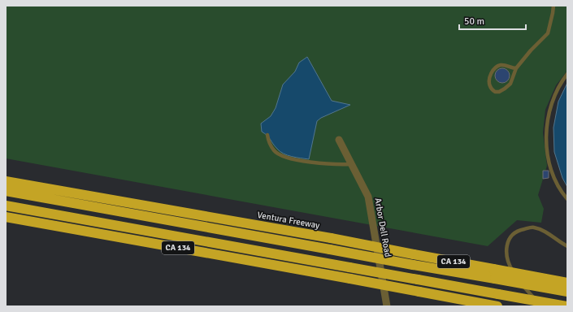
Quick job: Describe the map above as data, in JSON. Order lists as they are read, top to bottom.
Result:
{
  "streets": {
    "highway": ["Ventura Freeway", "CA 134"],
    "street": ["Arbor Dell Road"]
  },
  "scale_bar": "50 m"
}
